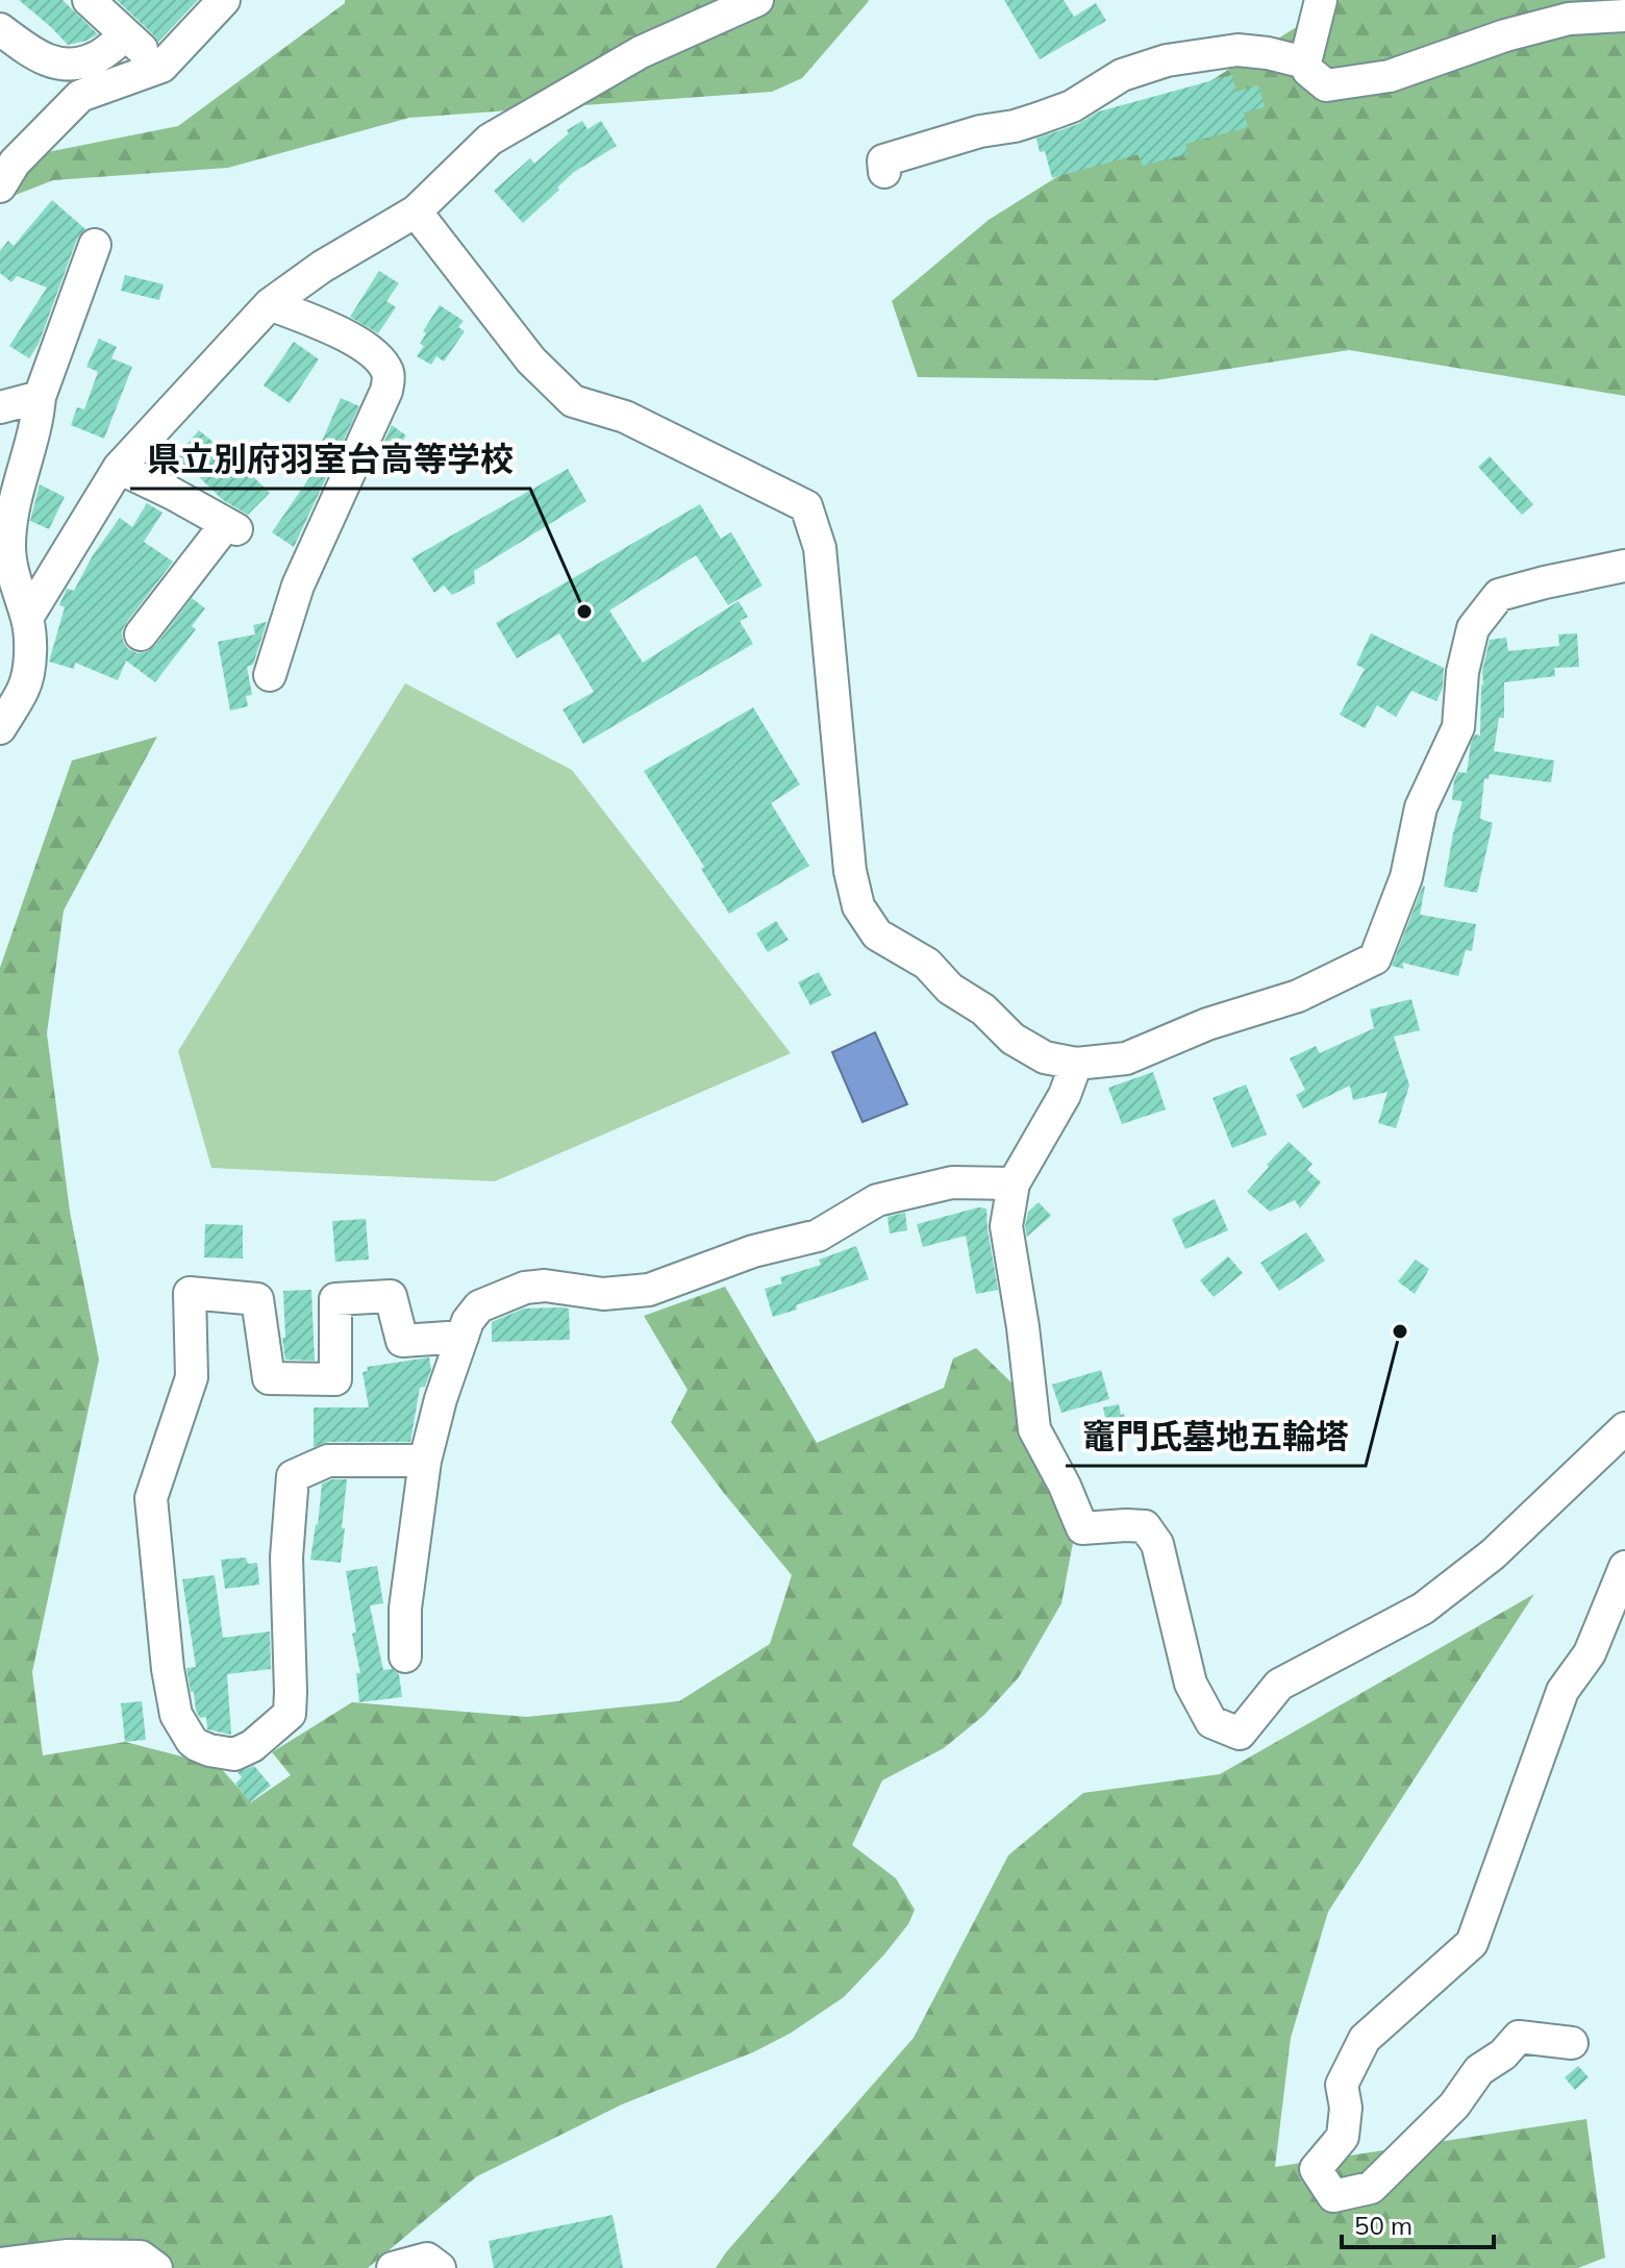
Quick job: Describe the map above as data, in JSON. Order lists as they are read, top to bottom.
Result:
{
  "places": ["県立別府羽室台高等学校", "竈門氏墓地五輪塔"],
  "scale_bar": "50 m"
}
